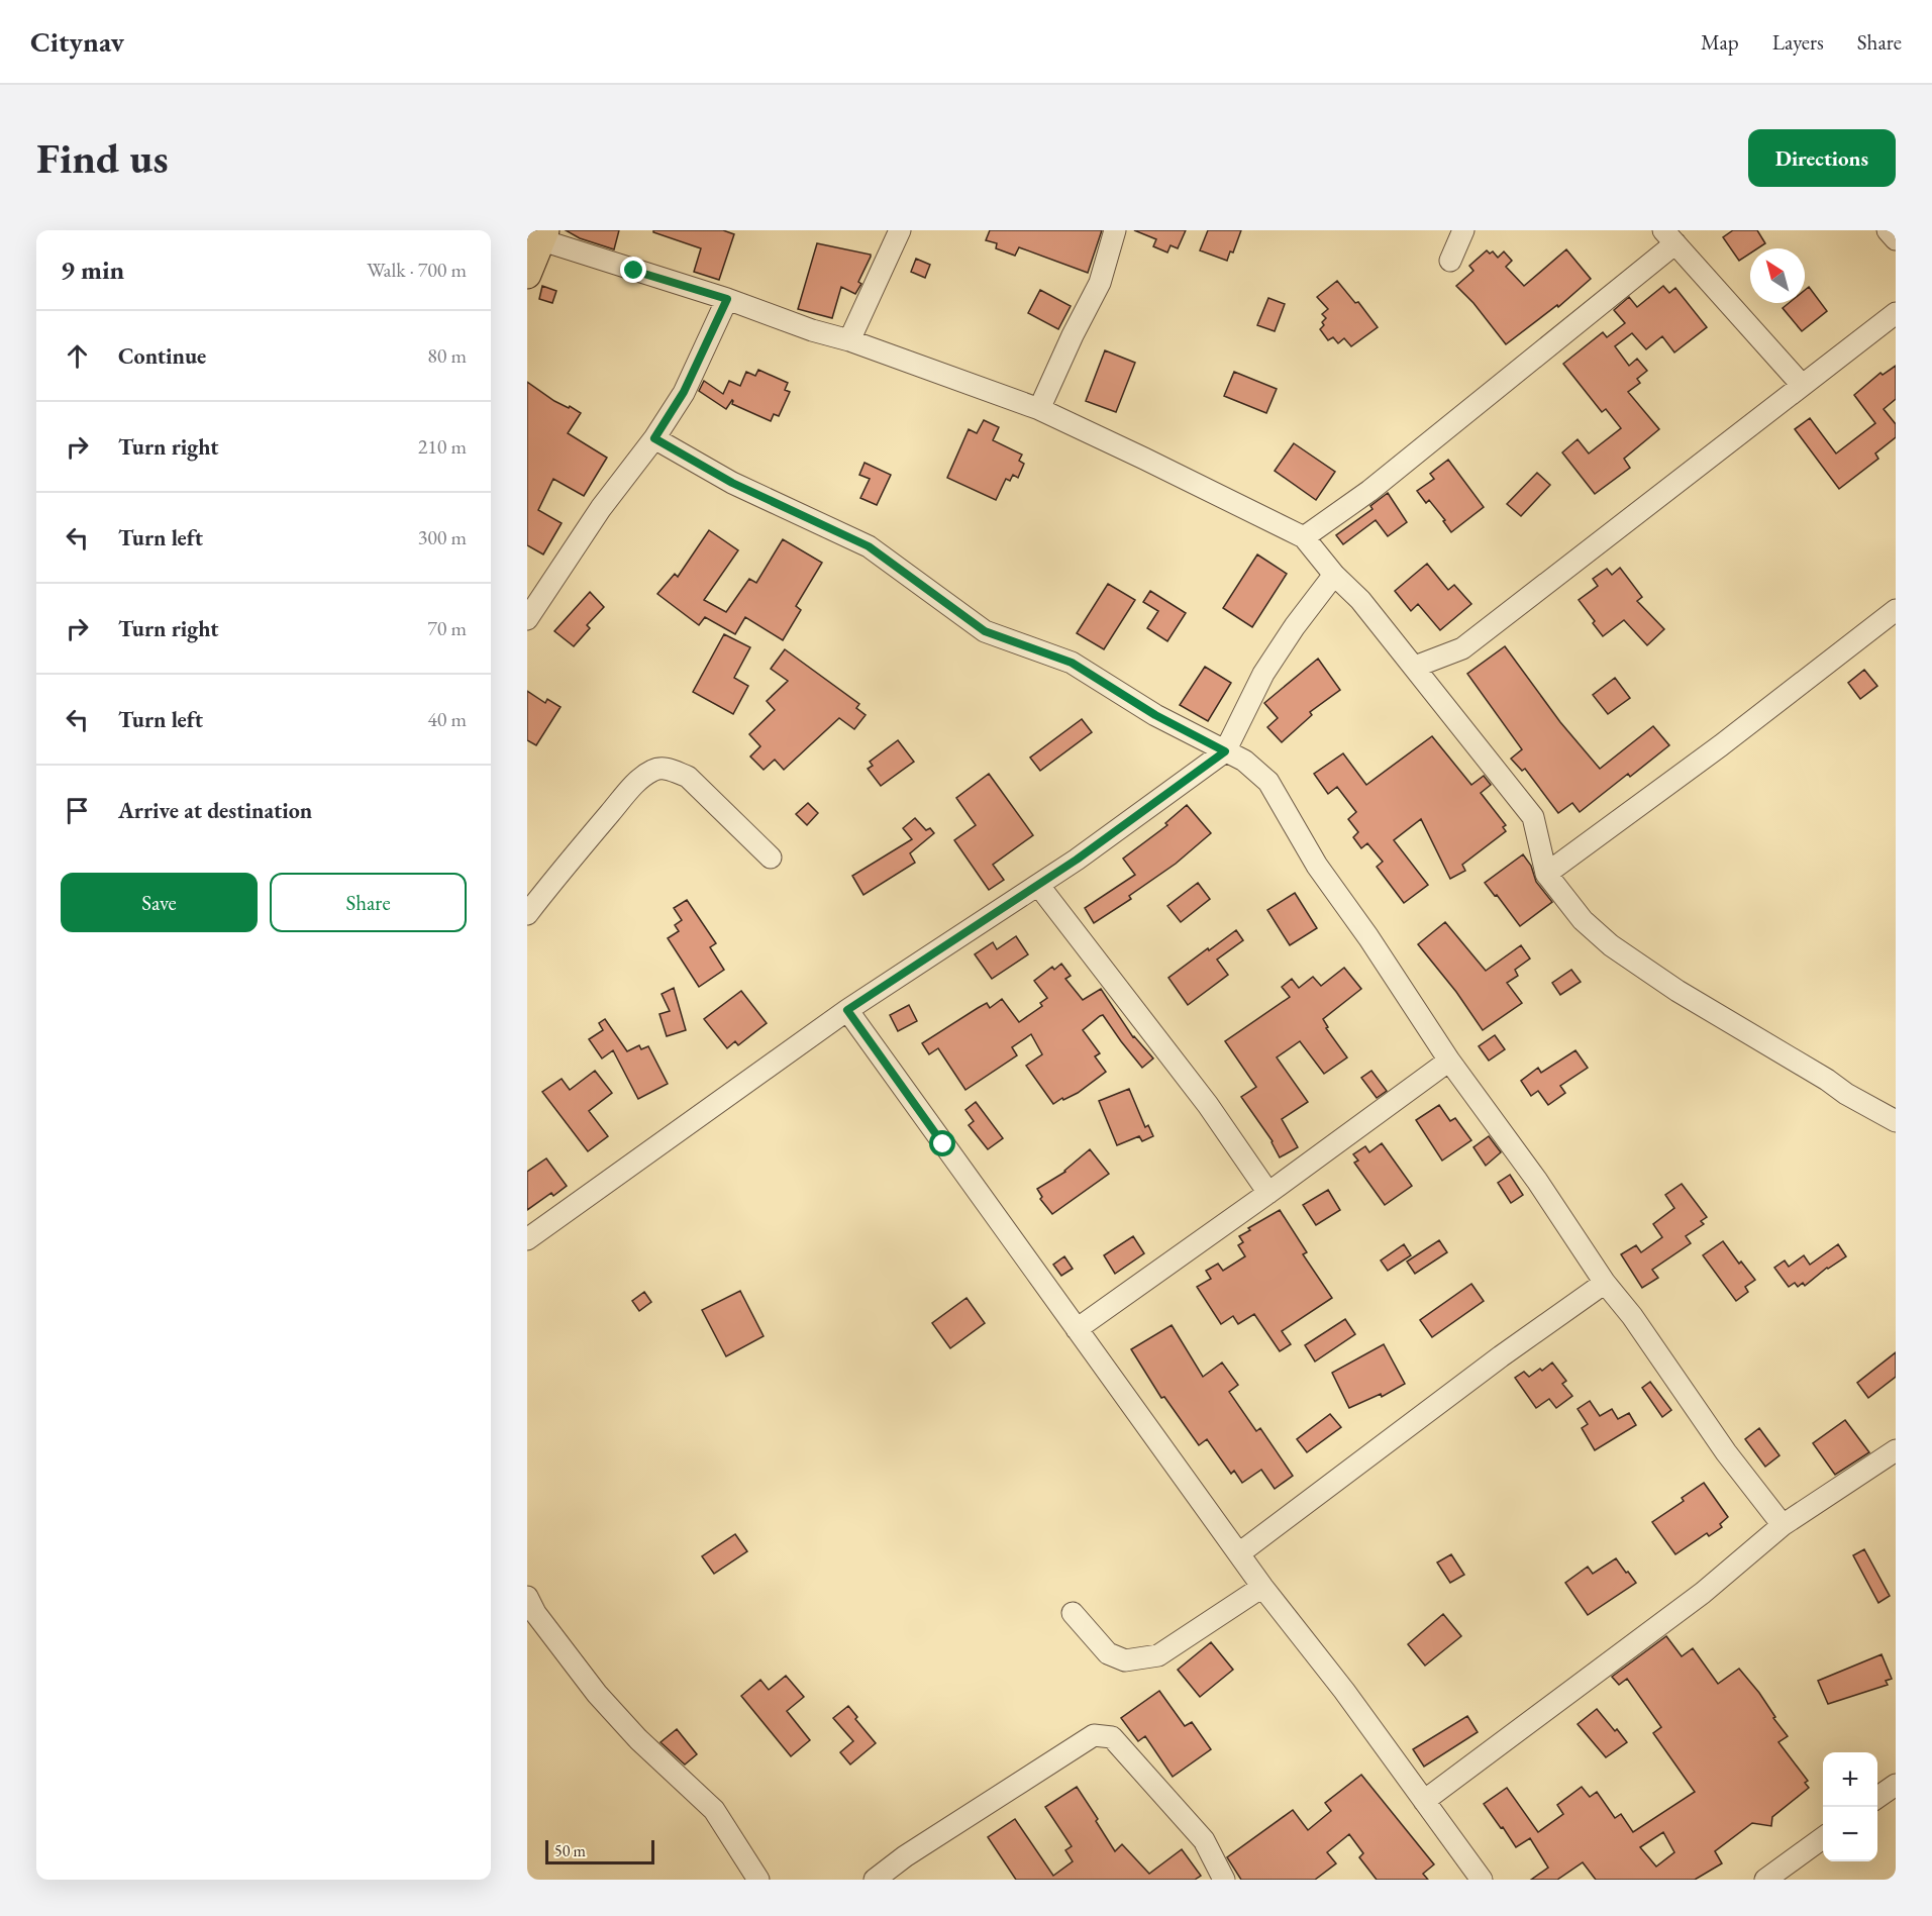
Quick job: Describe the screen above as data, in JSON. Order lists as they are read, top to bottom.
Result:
{
  "scale_bar": "50 m",
  "north": "top left",
  "page": {
    "header": "Citynav",
    "nav": ["Map", "Layers", "Share"],
    "buttons": [
      "Directions",
      ["Save", "Share"]
    ],
    "title": "Find us",
    "heading": ["9 min", "Walk · 700 m"],
    "list": [
      ["Continue", "80 m"],
      ["Turn right", "210 m"],
      ["Turn left", "300 m"],
      ["Turn right", "70 m"],
      ["Turn left", "40 m"],
      "Arrive at destination"
    ],
    "map_buttons": ["+", "−"],
    "scale": "50 m"
  }
}
